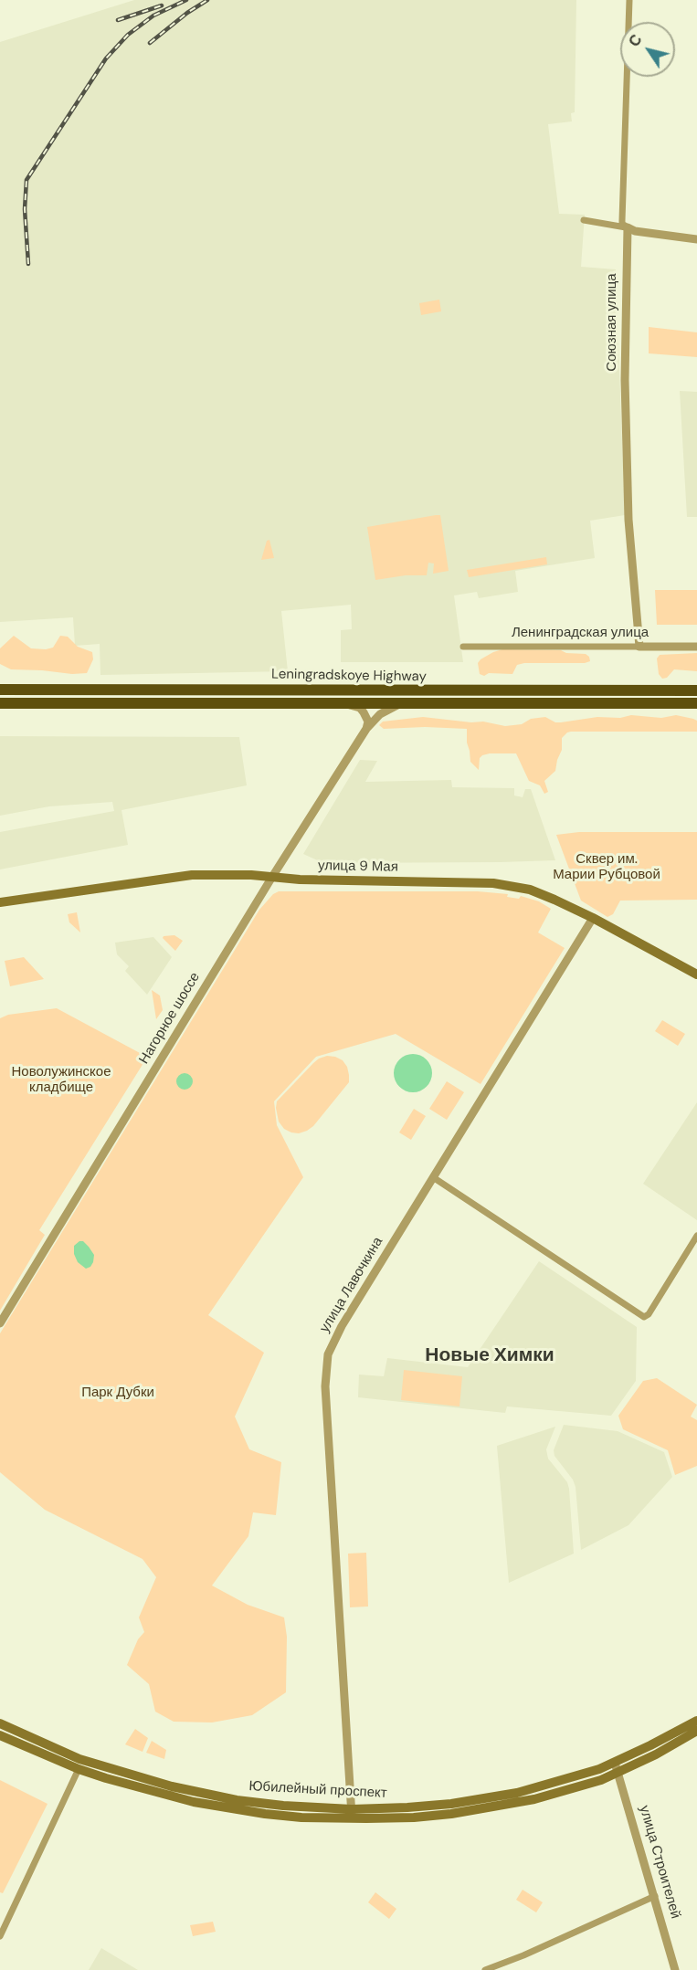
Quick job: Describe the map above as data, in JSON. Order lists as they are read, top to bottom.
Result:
{
  "streets": {
    "highway": ["Leningradskoye Highway"],
    "main road": ["улица 9 Мая", "Юбилейный проспект"],
    "street": [
      "Союзная улица",
      "Ленинградская улица",
      "Нагорное шоссе",
      "улица Лавочкина",
      "улица Строителей"
    ]
  },
  "crossings": [
    ["Союзная улица", "Ленинградская улица"],
    ["Leningradskoye Highway", "Нагорное шоссе"],
    ["улица 9 Мая", "Нагорное шоссе"],
    ["улица 9 Мая", "улица Лавочкина"],
    ["улица Лавочкина", "Юбилейный проспект"],
    ["Юбилейный проспект", "улица Строителей"]
  ],
  "districts": ["Новые Химки"],
  "parks": ["Сквер им. Марии Рубцовой", "Новолужинское кладбище", "Парк Дубки"],
  "north": "top left"
}
